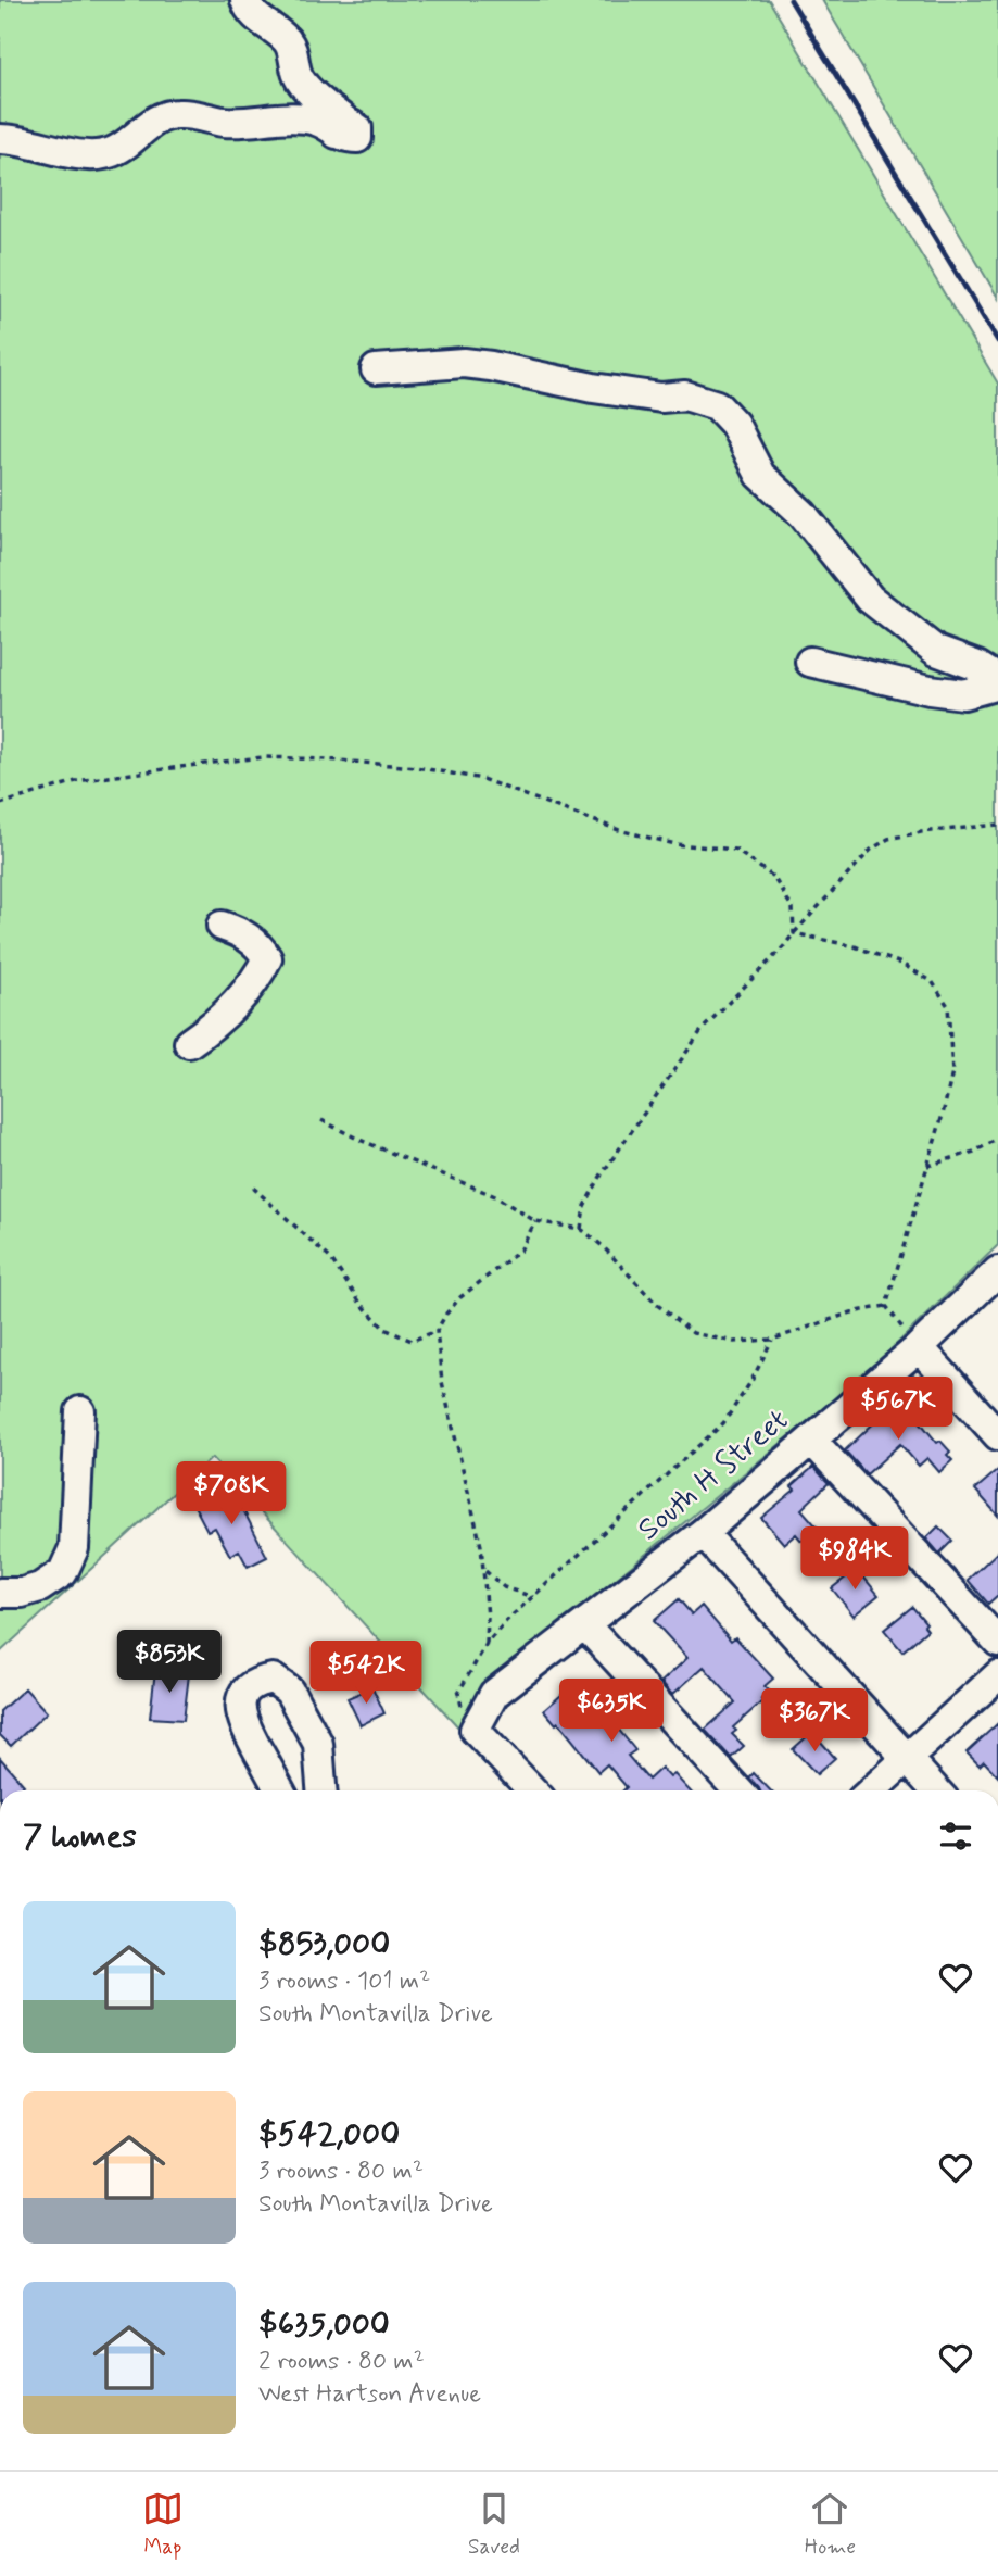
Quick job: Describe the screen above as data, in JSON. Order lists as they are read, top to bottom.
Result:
{
  "streets": {
    "street": ["South H Street"]
  },
  "page": {
    "price": [
      "$567K",
      "$708K",
      "$984K",
      "$853K",
      "$542K",
      "$635K",
      "$367K"
    ],
    "heading": "7 homes",
    "list": [
      {
        "name": "$853,000",
        "note": "3 rooms · 101 m² · South Montavilla Drive"
      },
      {
        "name": "$542,000",
        "note": "3 rooms · 80 m² · South Montavilla Drive"
      },
      {
        "name": "$635,000",
        "note": "2 rooms · 80 m² · West Hartson Avenue"
      }
    ],
    "tabs": ["Map", "Saved", "Home"]
  }
}
